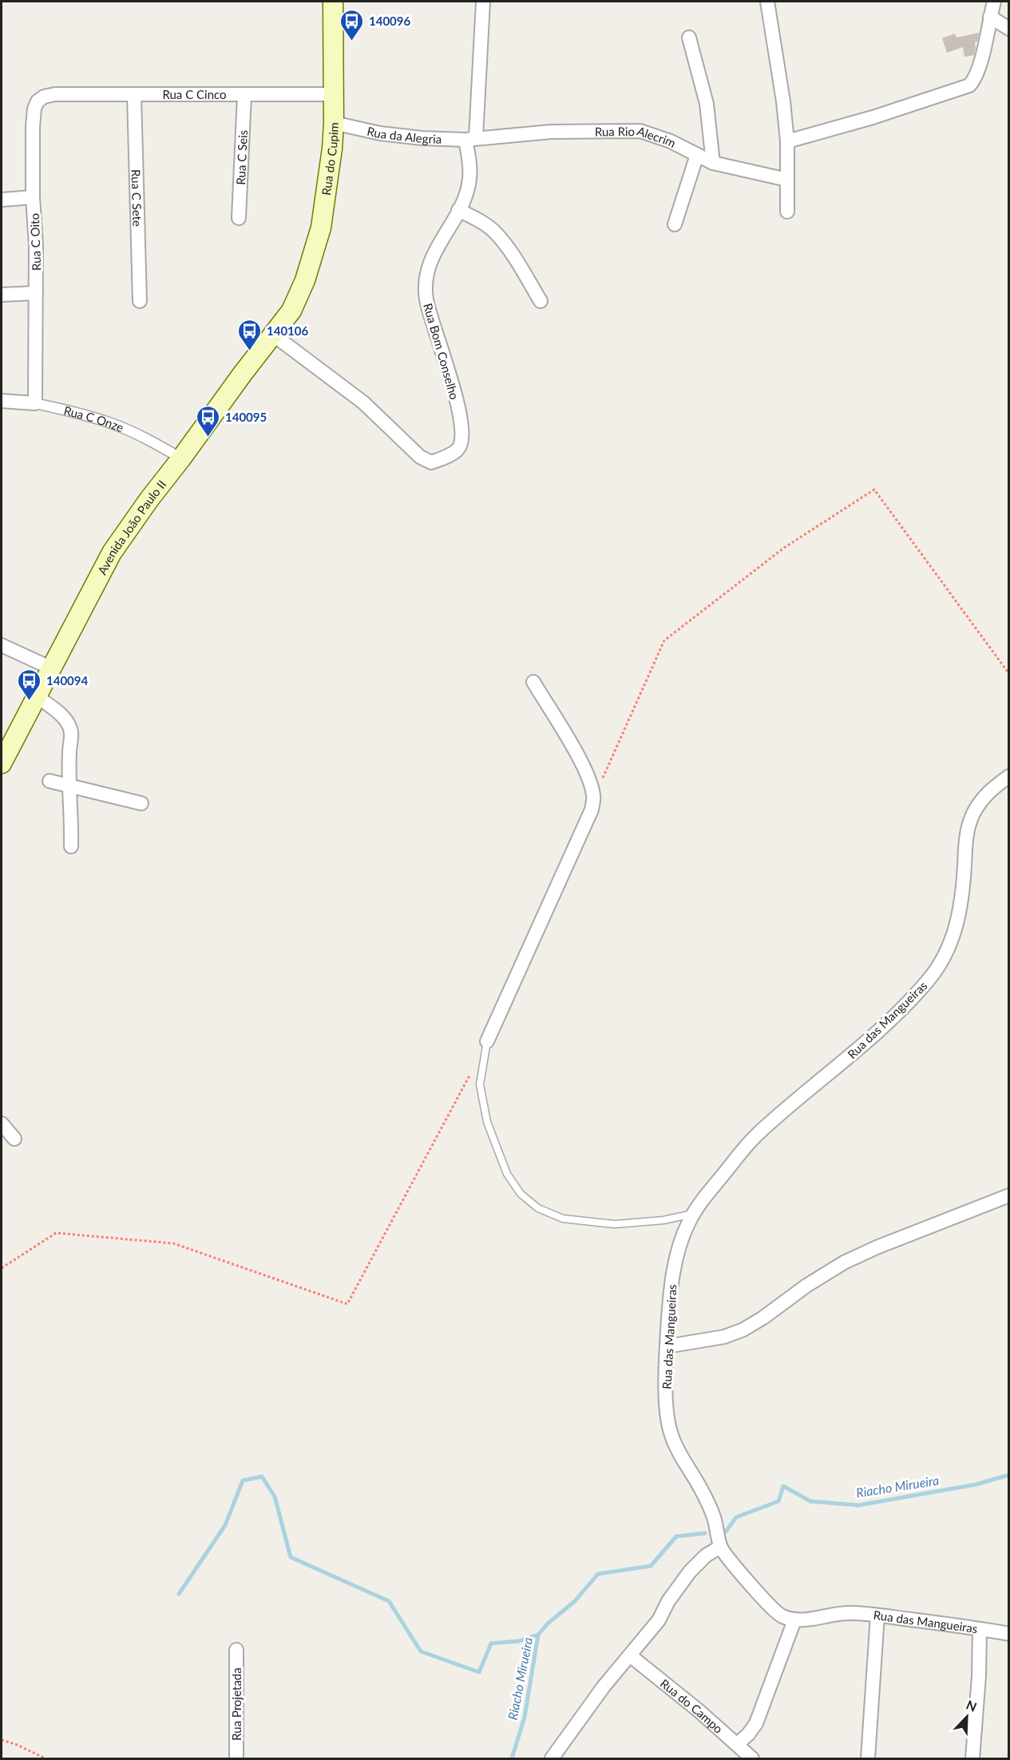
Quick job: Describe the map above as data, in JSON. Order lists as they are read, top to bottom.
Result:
{
  "streets": {
    "main road": ["Rua do Cupim", "Avenida João Paulo II"],
    "street": [
      "Rua C Cinco",
      "Rua da Alegria",
      "Rua Rio Alecrim",
      "Rua C Seis",
      "Rua C Sete",
      "Rua C Oito",
      "Rua Bom Conselho",
      "Rua C Onze",
      "Rua das Mangueiras",
      "Rua Projetada",
      "Rua do Campo"
    ]
  },
  "crossings": [
    ["Rua C Cinco", "Rua C Seis"],
    ["Rua C Cinco", "Rua do Cupim"],
    ["Rua C Cinco", "Rua C Sete"],
    ["Rua C Cinco", "Rua C Oito"],
    ["Rua da Alegria", "Rua Rio Alecrim"],
    ["Rua da Alegria", "Rua do Cupim"],
    ["Rua da Alegria", "Rua Bom Conselho"],
    ["Rua Rio Alecrim", "Rua Bom Conselho"],
    ["Rua do Cupim", "Avenida João Paulo II"],
    ["Rua C Oito", "Rua C Onze"],
    ["Rua Bom Conselho", "Avenida João Paulo II"],
    ["Rua C Onze", "Avenida João Paulo II"]
  ],
  "water": ["Riacho Mirueira"],
  "places": {
    "bus stop": [
      "140096",
      "140106",
      "140095",
      "140094"
    ]
  },
  "north": "top right"
}
